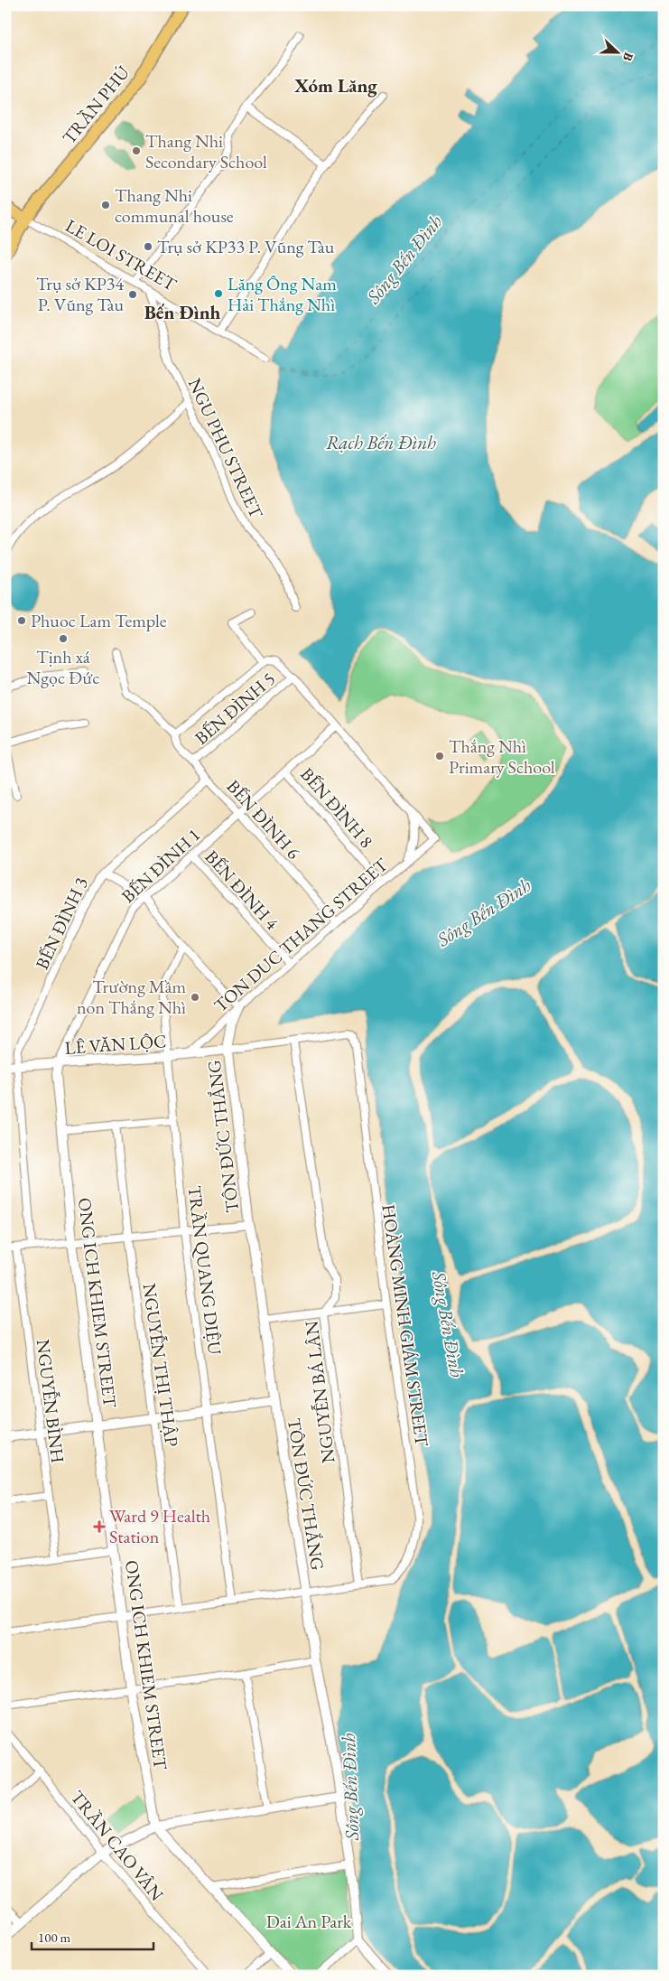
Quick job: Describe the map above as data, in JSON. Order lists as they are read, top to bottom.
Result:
{
  "streets": {
    "main road": ["TRẦN PHÚ", "LE LOI STREET"],
    "street": [
      "NGU PHU STREET",
      "BẾN ĐÌNH 5",
      "BẾN ĐÌNH 8",
      "BẾN ĐÌNH 6",
      "BẾN ĐÌNH 1",
      "BẾN ĐÌNH 4",
      "BẾN ĐÌNH 3",
      "TON DUC THANG STREET",
      "LÊ VĂN LỘC",
      "TÔN ĐỨC THẮNG",
      "TRẦN QUANG DIỆU",
      "ONG ICH KHIEM STREET",
      "HOÀNG MINH GIÁM STREET",
      "NGUYỄN THỊ THẬP",
      "NGUYỄN BÁ LÂN",
      "NGUYỄN BÌNH",
      "TRẦN CAO VÂN"
    ]
  },
  "crossings": [
    ["TRẦN PHÚ", "LE LOI STREET"],
    ["LE LOI STREET", "NGU PHU STREET"],
    ["BẾN ĐÌNH 5", "BẾN ĐÌNH 6"],
    ["BẾN ĐÌNH 8", "BẾN ĐÌNH 1"],
    ["BẾN ĐÌNH 8", "TON DUC THANG STREET"],
    ["BẾN ĐÌNH 6", "BẾN ĐÌNH 1"],
    ["BẾN ĐÌNH 6", "BẾN ĐÌNH 3"],
    ["BẾN ĐÌNH 6", "TON DUC THANG STREET"],
    ["BẾN ĐÌNH 1", "BẾN ĐÌNH 4"],
    ["BẾN ĐÌNH 1", "LÊ VĂN LỘC"],
    ["BẾN ĐÌNH 1", "ONG ICH KHIEM STREET"],
    ["BẾN ĐÌNH 4", "TON DUC THANG STREET"],
    ["BẾN ĐÌNH 3", "LÊ VĂN LỘC"],
    ["TON DUC THANG STREET", "LÊ VĂN LỘC"],
    ["TON DUC THANG STREET", "TÔN ĐỨC THẮNG"],
    ["LÊ VĂN LỘC", "TÔN ĐỨC THẮNG"],
    ["LÊ VĂN LỘC", "TRẦN QUANG DIỆU"],
    ["LÊ VĂN LỘC", "ONG ICH KHIEM STREET"],
    ["TÔN ĐỨC THẮNG", "HOÀNG MINH GIÁM STREET"],
    ["TRẦN QUANG DIỆU", "HOÀNG MINH GIÁM STREET"],
    ["ONG ICH KHIEM STREET", "HOÀNG MINH GIÁM STREET"],
    ["HOÀNG MINH GIÁM STREET", "NGUYỄN THỊ THẬP"],
    ["HOÀNG MINH GIÁM STREET", "NGUYỄN BÁ LÂN"]
  ],
  "districts": ["Xóm Lăng", "Bến Đình"],
  "water": ["Sông Bến Đình", "Rạch Bến Đình"],
  "parks": ["Dai An Park"],
  "places": {
    "other": [
      "Thang Nhi Secondary School",
      "Thang Nhi communal house",
      "Trụ sở KP33 P. Vũng Tàu",
      "Lăng Ông Nam Hải Thắng Nhì",
      "Trụ sở KP34 P. Vũng Tàu",
      "Phuoc Lam Temple",
      "Tịnh xá Ngọc Đức",
      "Thắng Nhì Primary School",
      "Trường Mầm non Thắng Nhì"
    ],
    "health": ["Ward 9 Health Station"]
  },
  "scale_bar": "100 m",
  "north": "right"
}
